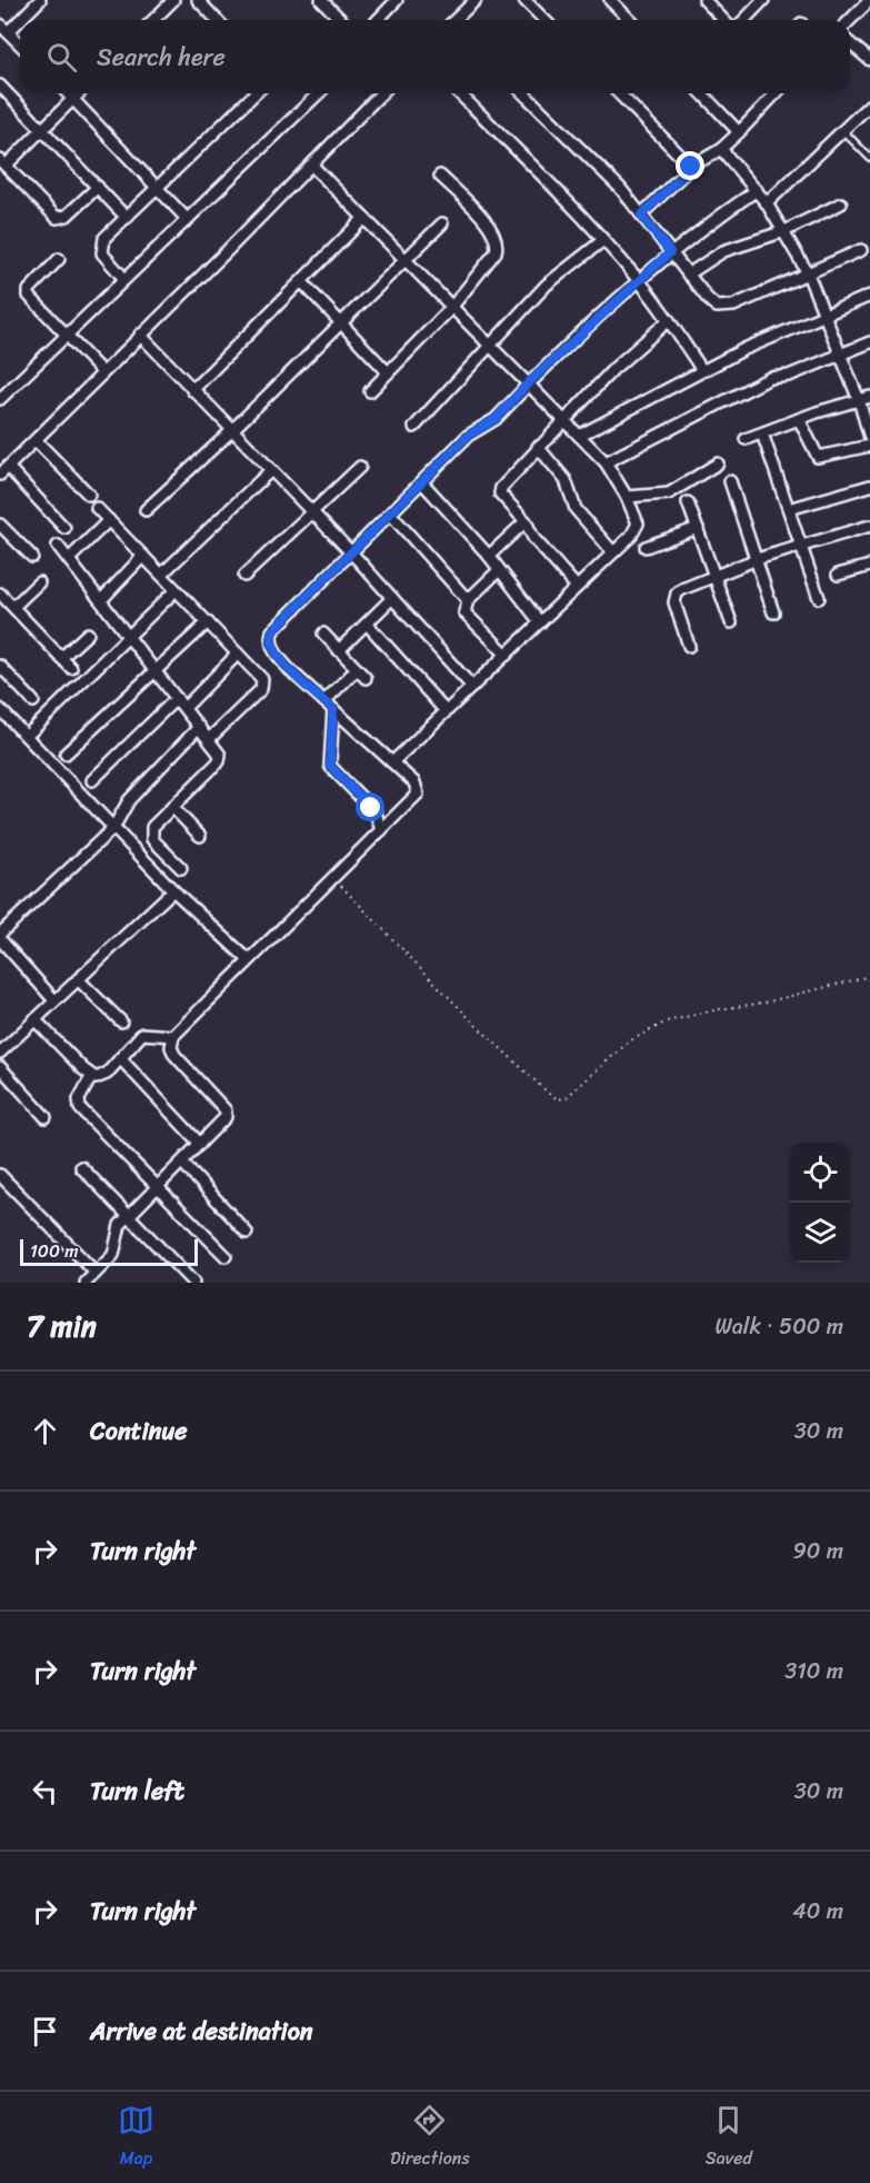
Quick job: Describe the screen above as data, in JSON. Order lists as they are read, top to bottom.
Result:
{
  "scale_bar": "100 m",
  "page": {
    "search": "Search here",
    "scale": "100 m",
    "heading": ["7 min", "Walk · 500 m"],
    "list": [
      ["Continue", "30 m"],
      ["Turn right", "90 m"],
      ["Turn right", "310 m"],
      ["Turn left", "30 m"],
      ["Turn right", "40 m"],
      "Arrive at destination"
    ],
    "nav": ["Map", "Directions", "Saved"]
  }
}
